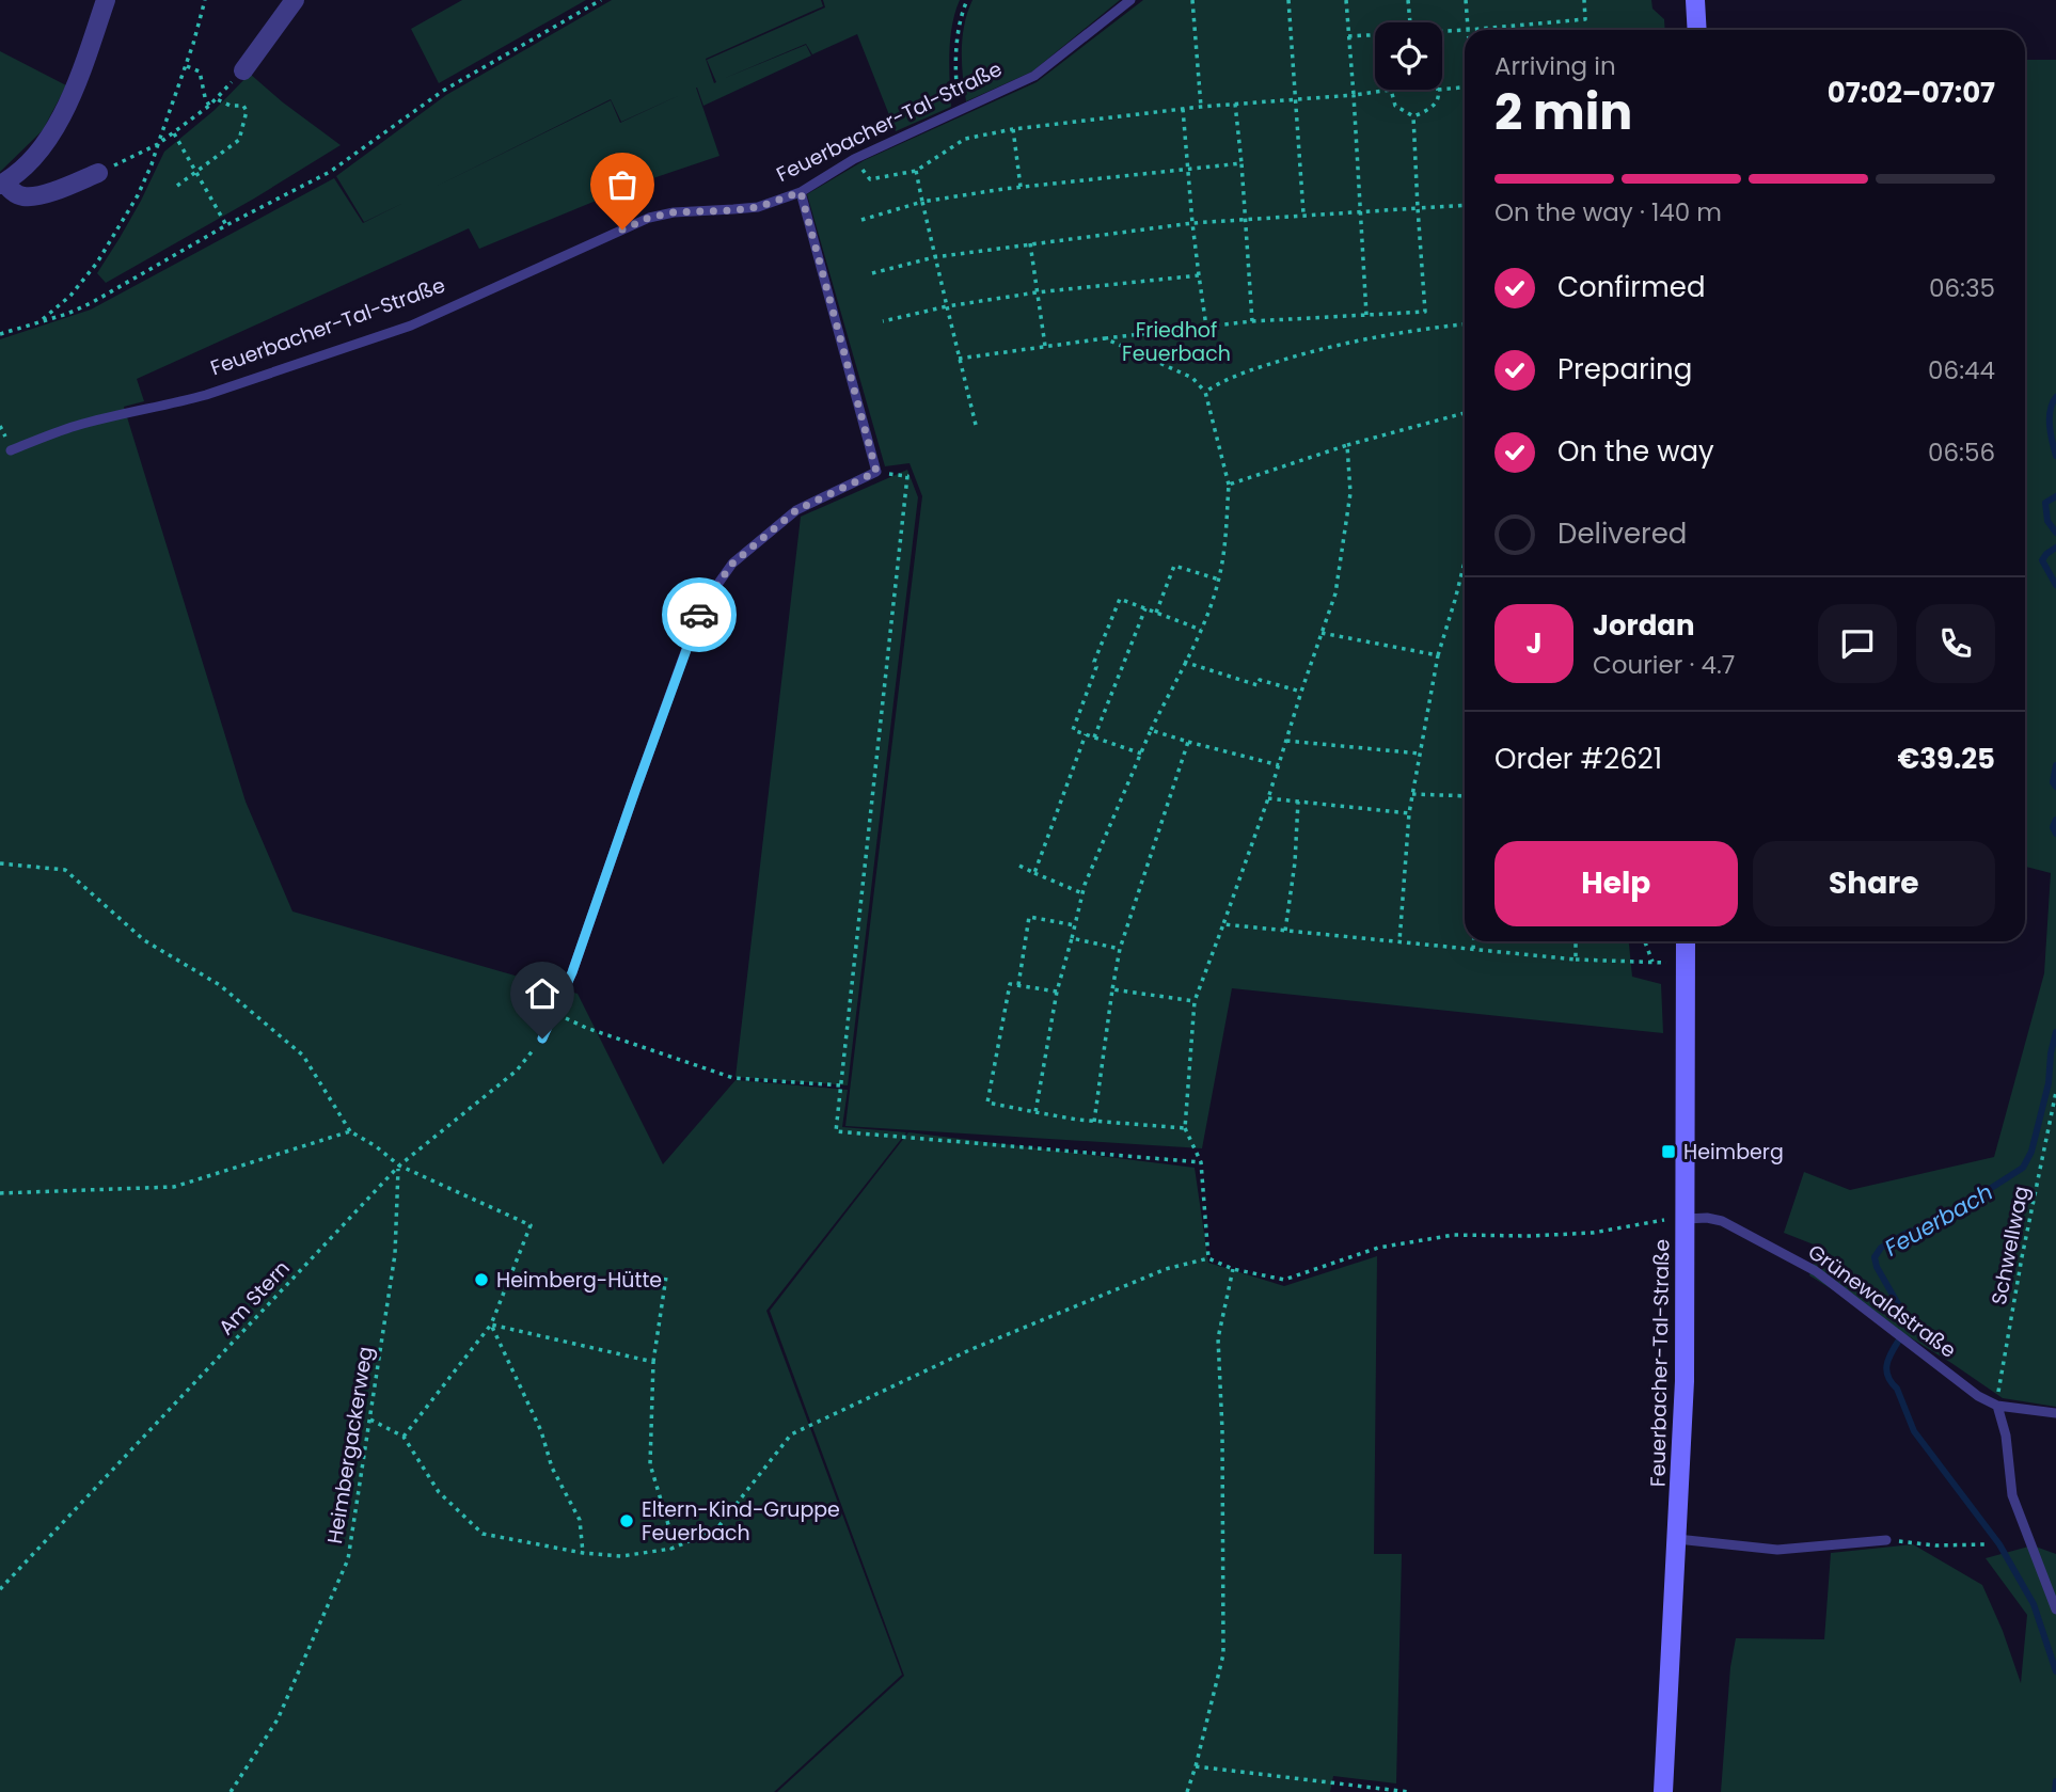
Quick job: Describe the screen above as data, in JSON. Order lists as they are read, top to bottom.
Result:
{
  "streets": {
    "main road": ["Feuerbacher-Tal-Straße"],
    "lane": ["Grünewaldstraße"],
    "path": ["Schwellwag", "Am Stern", "Heimbergackerweg"]
  },
  "crossings": [
    ["Feuerbacher-Tal-Straße", "Grünewaldstraße"],
    ["Schwellwag", "Grünewaldstraße"],
    ["Am Stern", "Heimbergackerweg"]
  ],
  "water": ["Feuerbach"],
  "parks": ["Friedhof Feuerbach"],
  "places": {
    "transit": ["Heimberg"],
    "other": ["Heimberg-Hütte", "Eltern-Kind-Gruppe Feuerbach"]
  },
  "page": {
    "heading": ["2 min", "Arriving in", "07:02–07:07"],
    "panel": [
      "Jordan",
      "Courier · 4.7",
      "Order #2621",
      "€39.25"
    ],
    "bar": "On the way · 140 m",
    "list": [
      ["Confirmed", "06:35"],
      ["Preparing", "06:44"],
      ["On the way", "06:56"],
      "Delivered"
    ],
    "round": "J",
    "buttons": ["Help", "Share"]
  }
}
